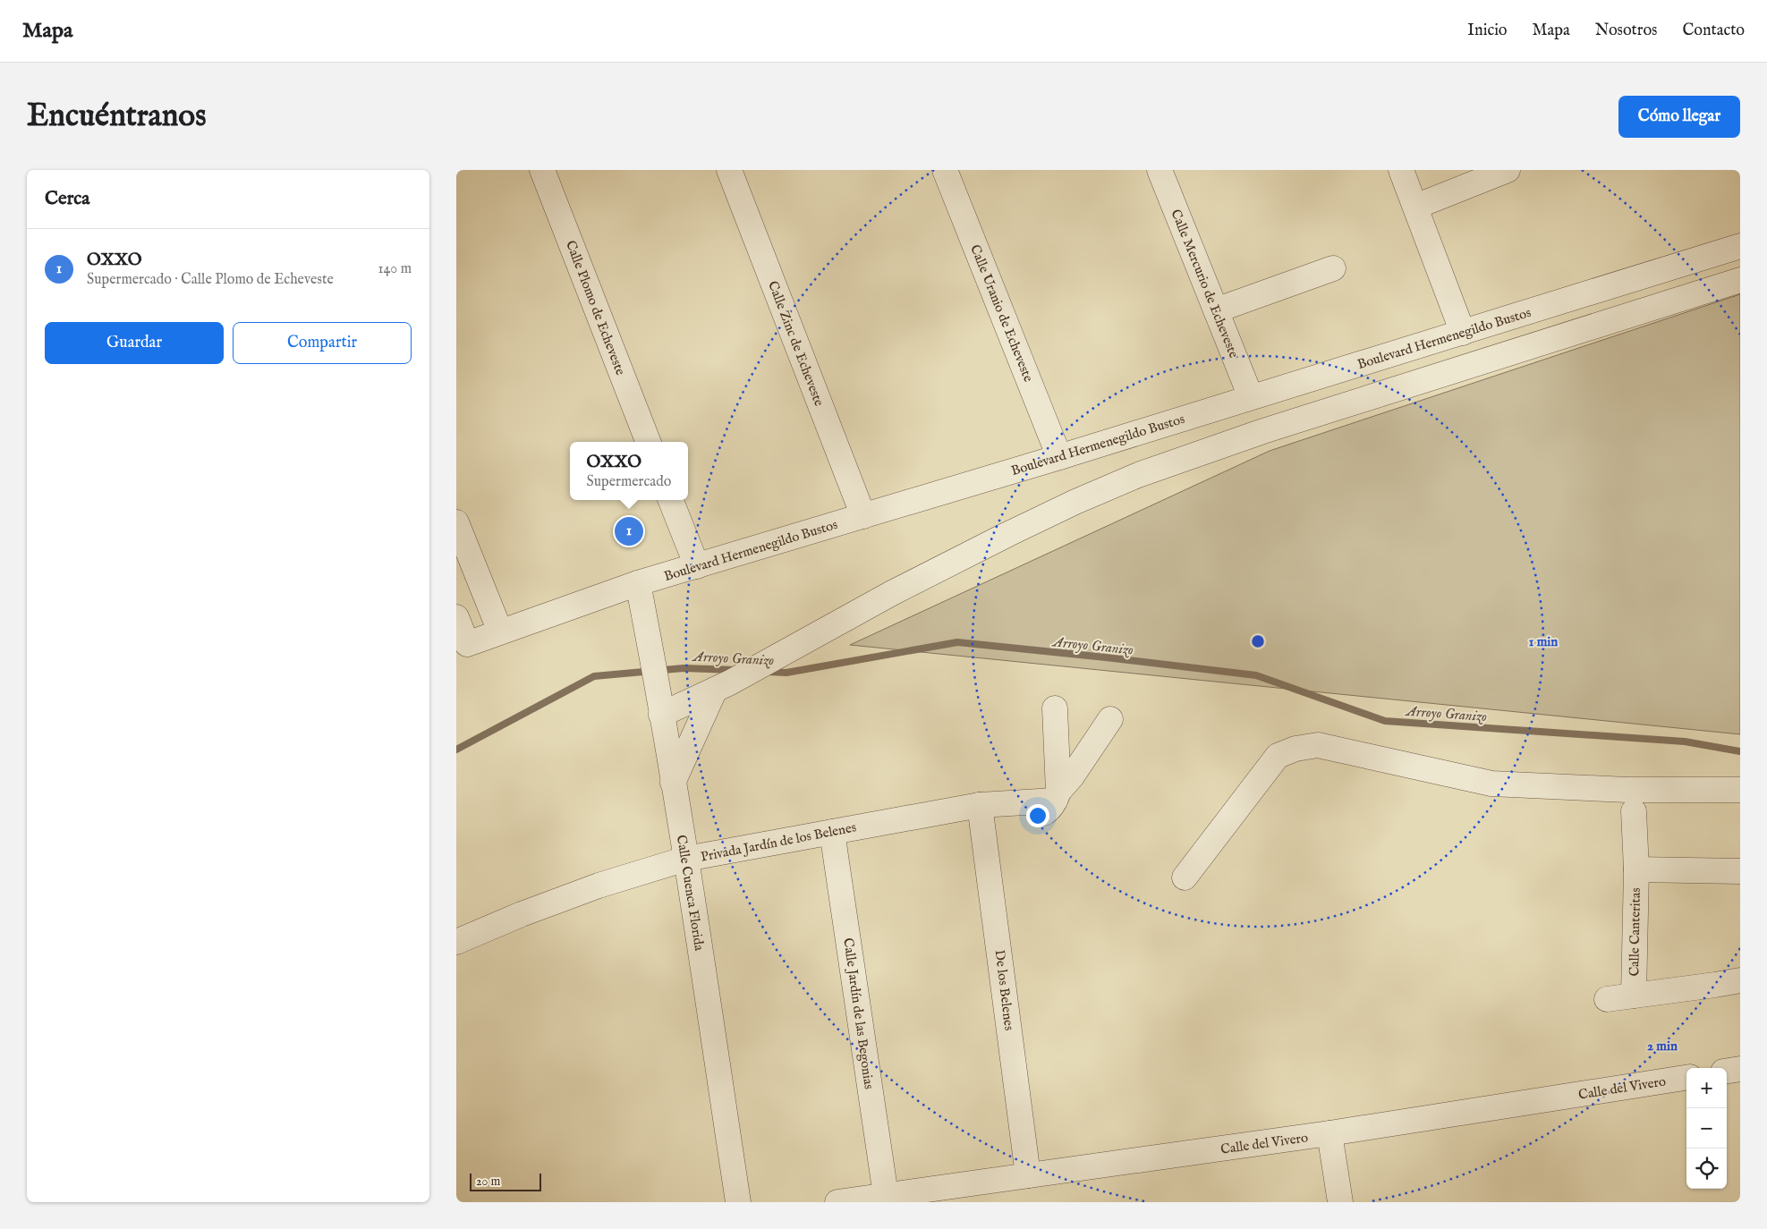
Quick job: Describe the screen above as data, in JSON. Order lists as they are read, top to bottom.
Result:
{
  "streets": {
    "street": [
      "Calle Mercurio de Echeveste",
      "Calle Plomo de Echeveste",
      "Calle Uranio de Echeveste",
      "Boulevard Hermenegildo Bustos",
      "Calle Zinc de Echeveste",
      "Privada Jardín de los Belenes",
      "Calle Cuenca Florida",
      "Calle Canteritas",
      "De los Belenes",
      "Calle Jardín de las Begonias",
      "Calle del Vivero"
    ]
  },
  "crossings": [
    ["Calle Mercurio de Echeveste", "Boulevard Hermenegildo Bustos"],
    ["Calle Uranio de Echeveste", "Boulevard Hermenegildo Bustos"],
    ["Boulevard Hermenegildo Bustos", "Calle Zinc de Echeveste"],
    ["Boulevard Hermenegildo Bustos", "Calle Cuenca Florida"],
    ["Privada Jardín de los Belenes", "Calle Cuenca Florida"],
    ["Privada Jardín de los Belenes", "De los Belenes"],
    ["Privada Jardín de los Belenes", "Calle Jardín de las Begonias"],
    ["De los Belenes", "Calle del Vivero"],
    ["Calle Jardín de las Begonias", "Calle del Vivero"]
  ],
  "water": ["Arroyo Granizo"],
  "scale_bar": "20 m",
  "page": {
    "header": "Mapa",
    "nav": [
      "Inicio",
      "Mapa",
      "Nosotros",
      "Contacto"
    ],
    "buttons": [
      "Cómo llegar",
      ["Guardar", "Compartir"]
    ],
    "title": "Encuéntranos",
    "heading": "Cerca",
    "list": [
      {
        "mark": "1",
        "name": "OXXO",
        "note": "Supermercado · Calle Plomo de Echeveste",
        "value": "140 m"
      }
    ],
    "popup": ["OXXO", "Supermercado"],
    "pins": "1",
    "map_buttons": ["+", "−"],
    "scale": "20 m"
  },
  "rings": ["1 min", "2 min"]
}
